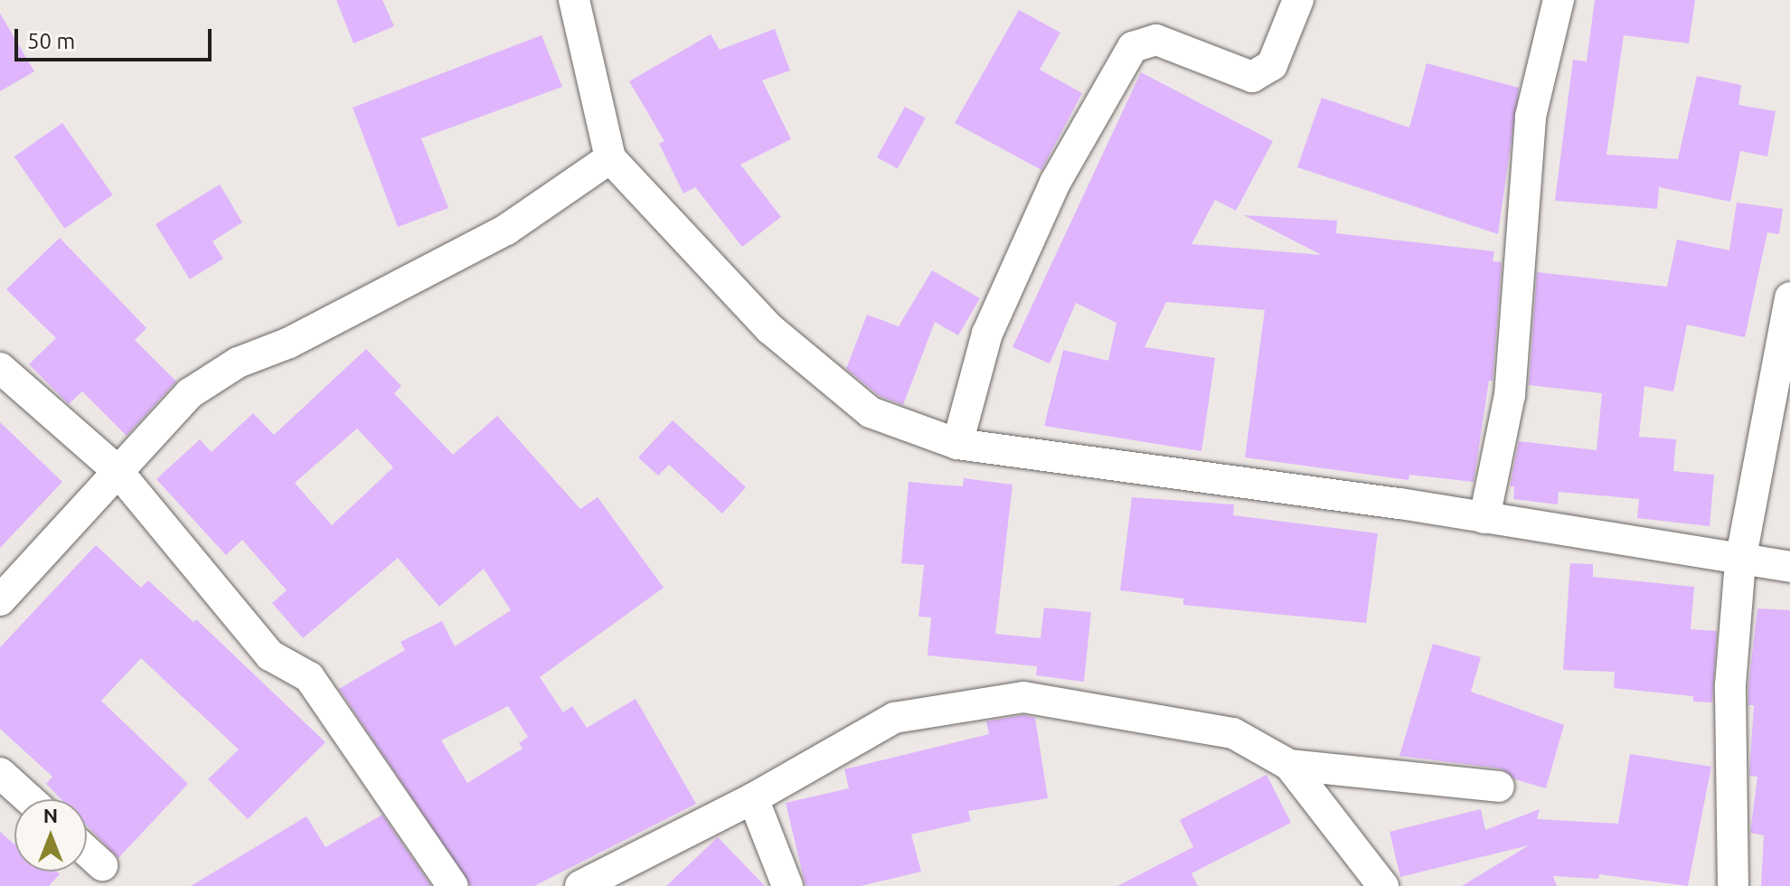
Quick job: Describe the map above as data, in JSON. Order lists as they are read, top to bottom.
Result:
{
  "scale_bar": "50 m",
  "north": "top"
}
